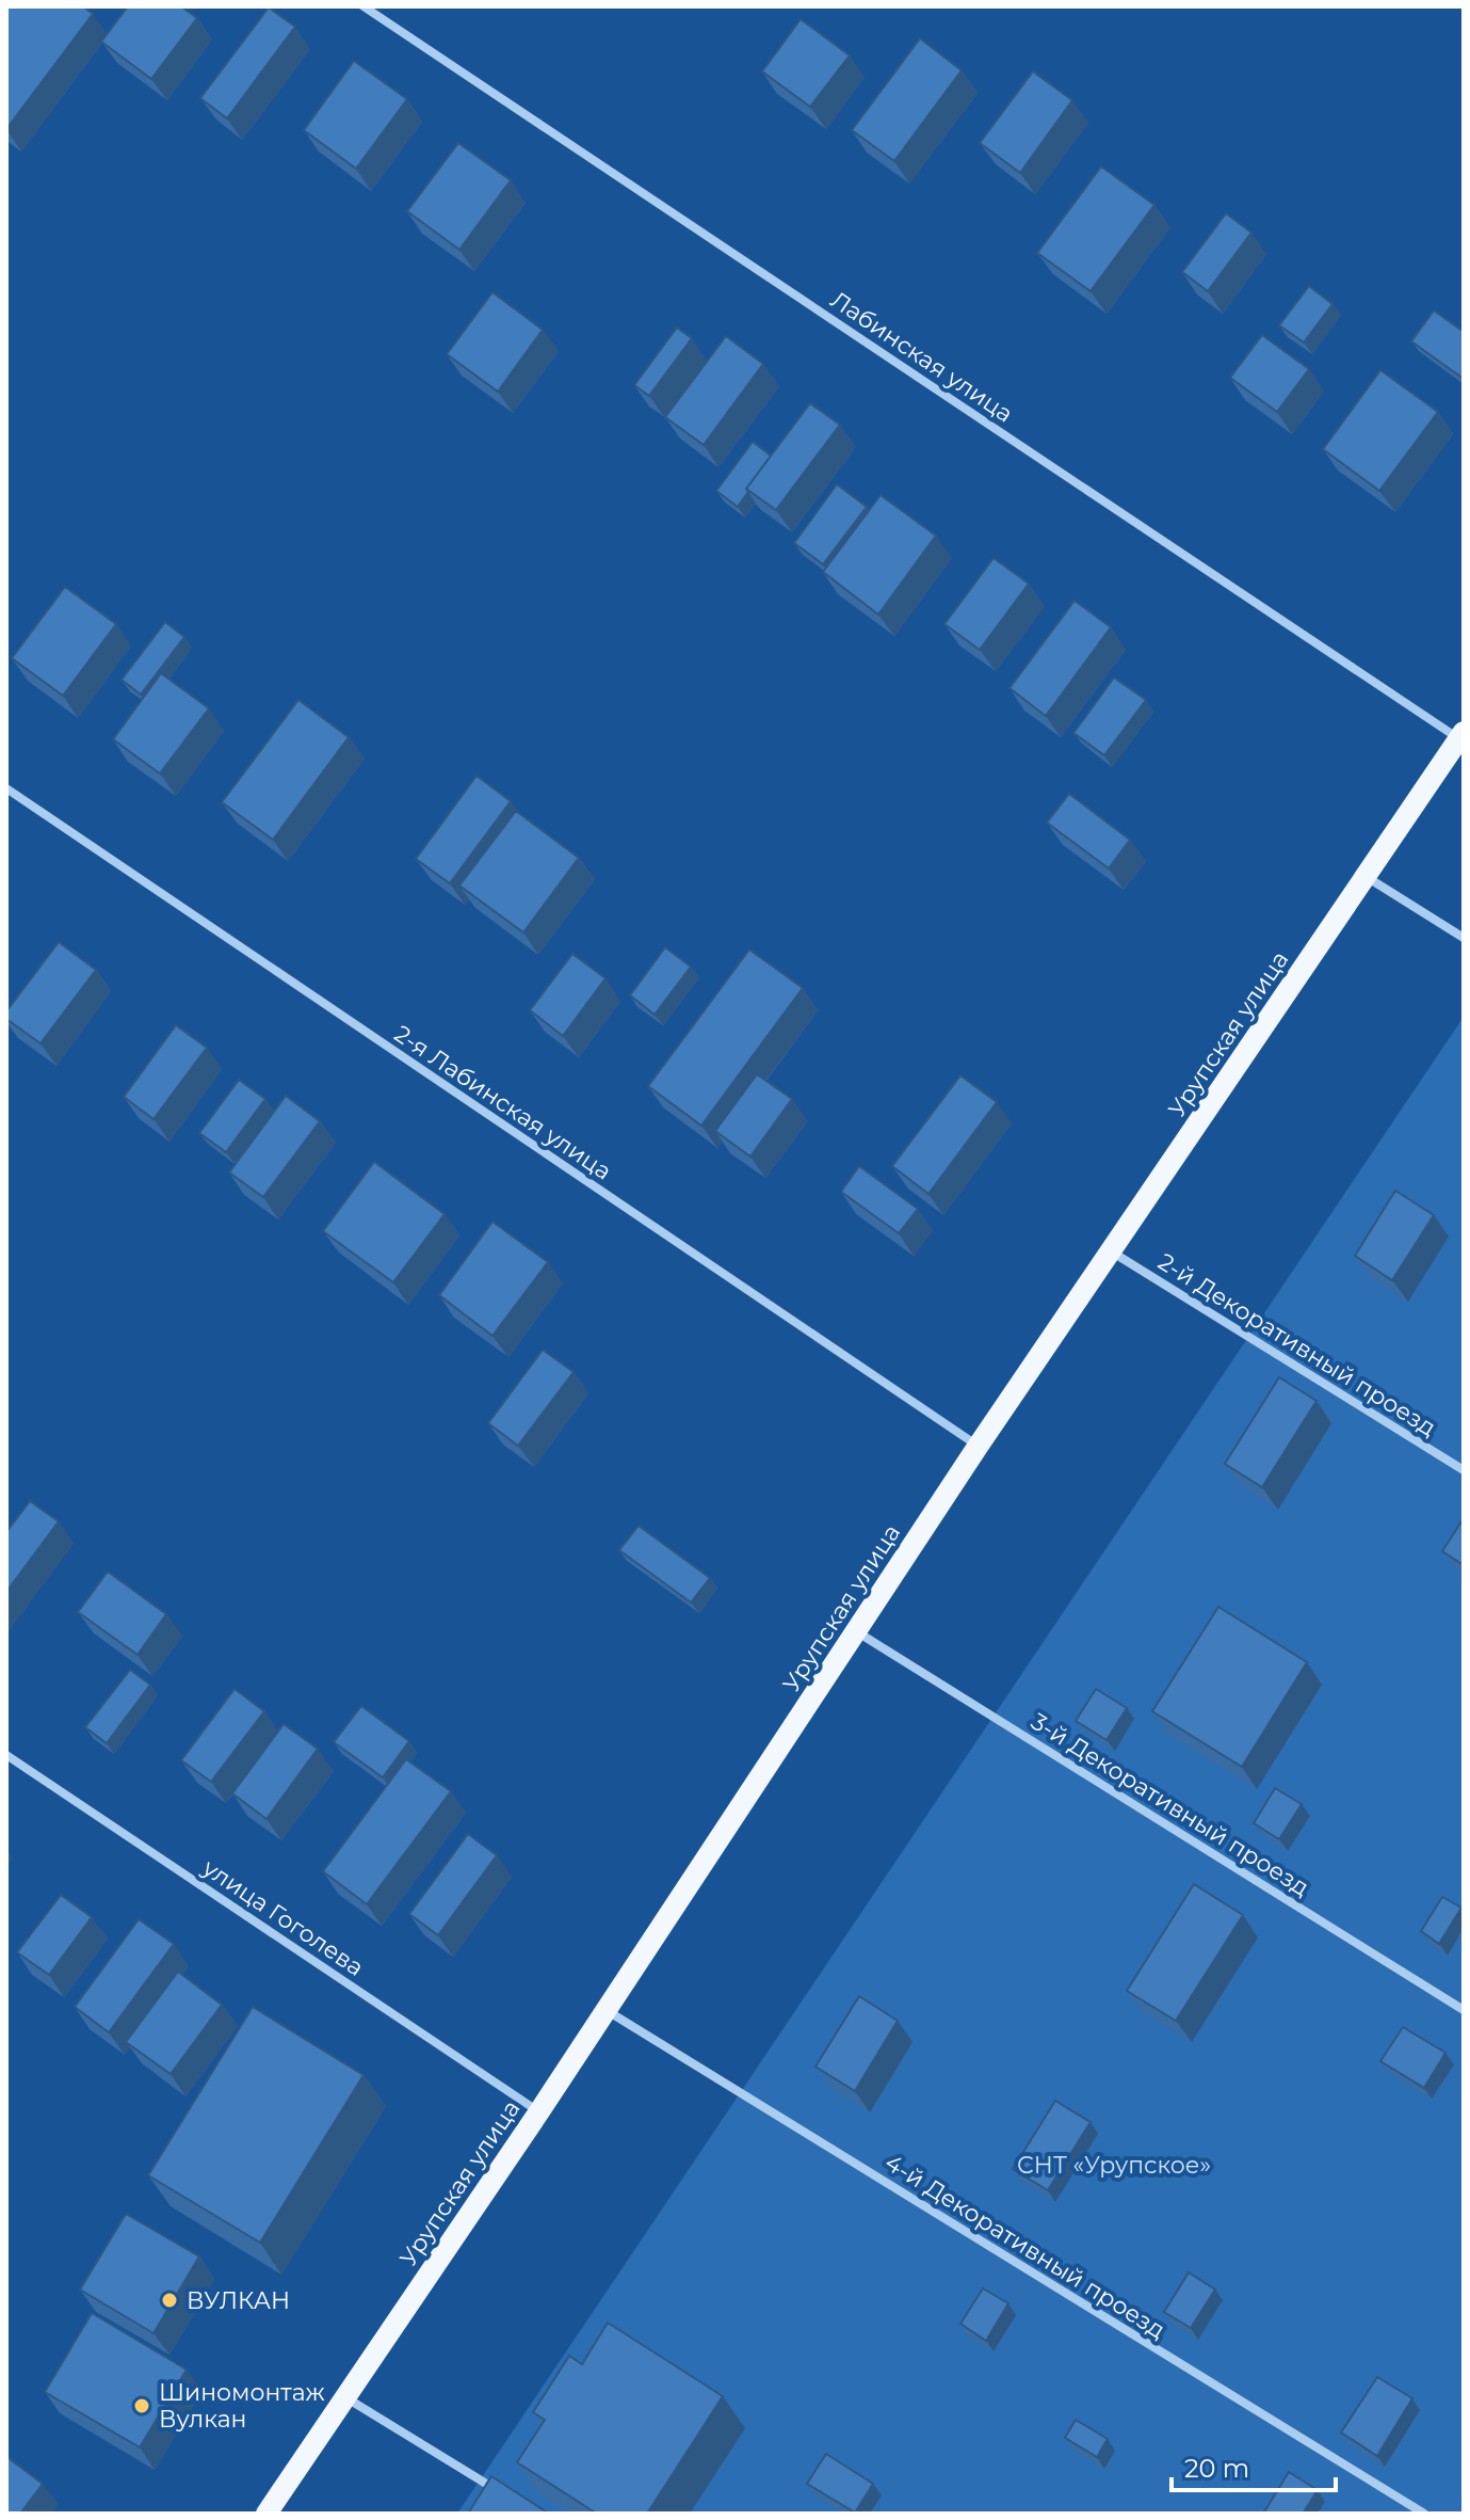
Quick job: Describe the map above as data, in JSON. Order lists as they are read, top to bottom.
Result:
{
  "streets": {
    "main road": ["Урупская улица"],
    "street": [
      "Лабинская улица",
      "2-я Лабинская улица",
      "2-й Декоративный проезд",
      "3-й Декоративный проезд",
      "улица Гоголева",
      "4-й Декоративный проезд"
    ]
  },
  "crossings": [
    ["Лабинская улица", "Урупская улица"],
    ["Урупская улица", "2-я Лабинская улица"],
    ["Урупская улица", "2-й Декоративный проезд"],
    ["Урупская улица", "3-й Декоративный проезд"],
    ["Урупская улица", "улица Гоголева"],
    ["Урупская улица", "4-й Декоративный проезд"]
  ],
  "parks": ["СНТ «Урупское»"],
  "places": ["ВУЛКАН", "Шиномонтаж Вулкан"],
  "scale_bar": "20 m"
}
